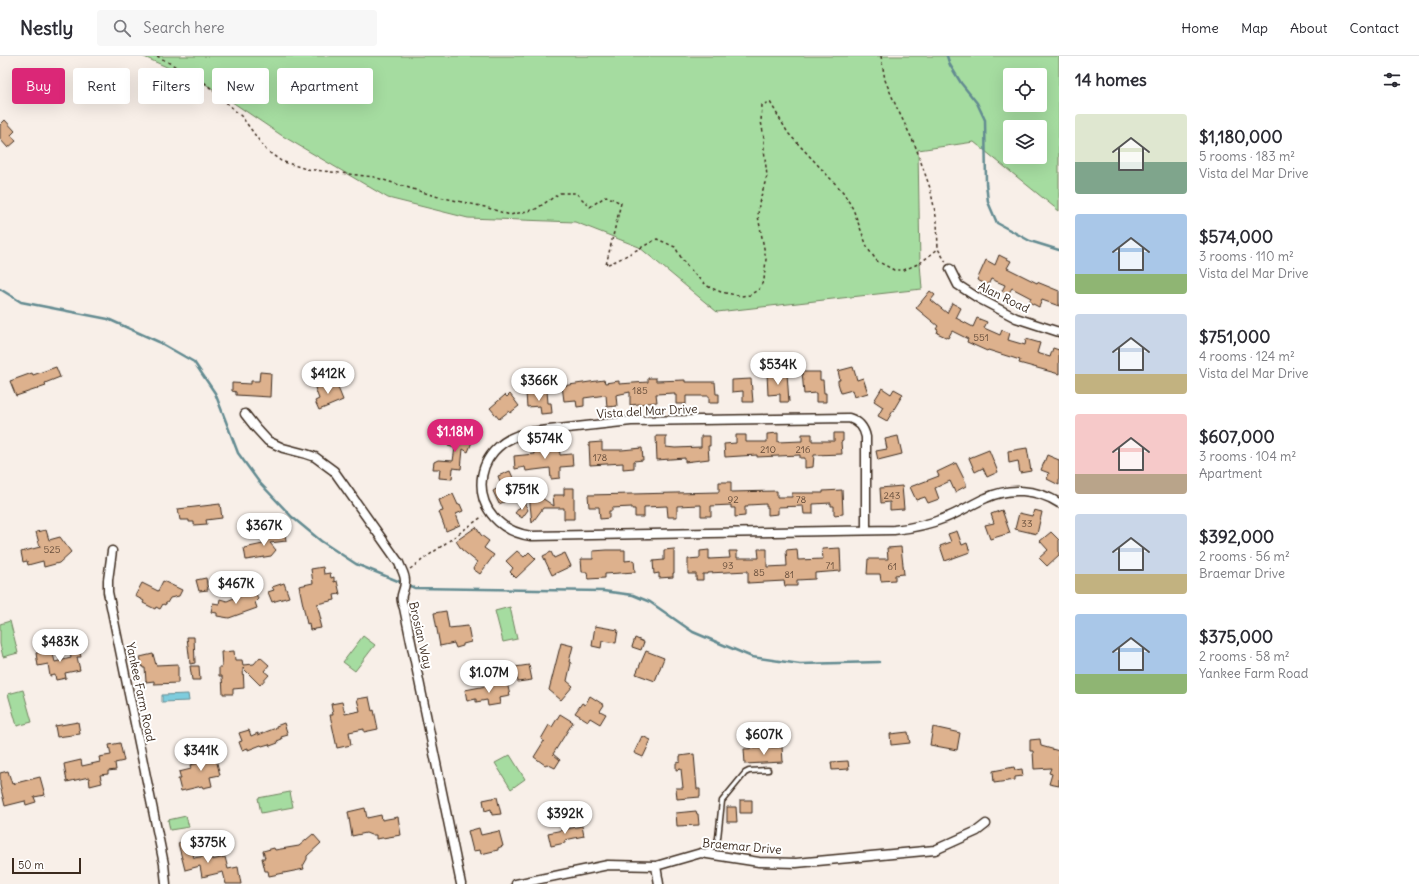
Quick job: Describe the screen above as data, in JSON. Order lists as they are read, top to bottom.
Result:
{
  "streets": {
    "street": [
      "Alan Road",
      "Vista del Mar Drive",
      "Brosian Way",
      "Yankee Farm Road",
      "Braemar Drive"
    ]
  },
  "house_numbers": [
    "551",
    "185",
    "210",
    "216",
    "178",
    "243",
    "92",
    "78",
    "33",
    "525",
    "93",
    "71",
    "61",
    "85",
    "81"
  ],
  "scale_bar": "50 m",
  "page": {
    "header": "Nestly",
    "search": "Search here",
    "nav": [
      "Home",
      "Map",
      "About",
      "Contact"
    ],
    "heading": "14 homes",
    "chip": [
      "Buy",
      "Rent",
      "Filters",
      "New",
      "Apartment"
    ],
    "list": [
      {
        "name": "$1,180,000",
        "note": "5 rooms · 183 m² · Vista del Mar Drive"
      },
      {
        "name": "$574,000",
        "note": "3 rooms · 110 m² · Vista del Mar Drive"
      },
      {
        "name": "$751,000",
        "note": "4 rooms · 124 m² · Vista del Mar Drive"
      },
      {
        "name": "$607,000",
        "note": "3 rooms · 104 m² · Apartment"
      },
      {
        "name": "$392,000",
        "note": "2 rooms · 56 m² · Braemar Drive"
      },
      {
        "name": "$375,000",
        "note": "2 rooms · 58 m² · Yankee Farm Road"
      }
    ],
    "price": [
      "$534K",
      "$412K",
      "$366K",
      "$1.18M",
      "$574K",
      "$751K",
      "$367K",
      "$467K",
      "$483K",
      "$1.07M",
      "$607K",
      "$341K",
      "$392K",
      "$375K"
    ],
    "scale": "50 m"
  }
}
